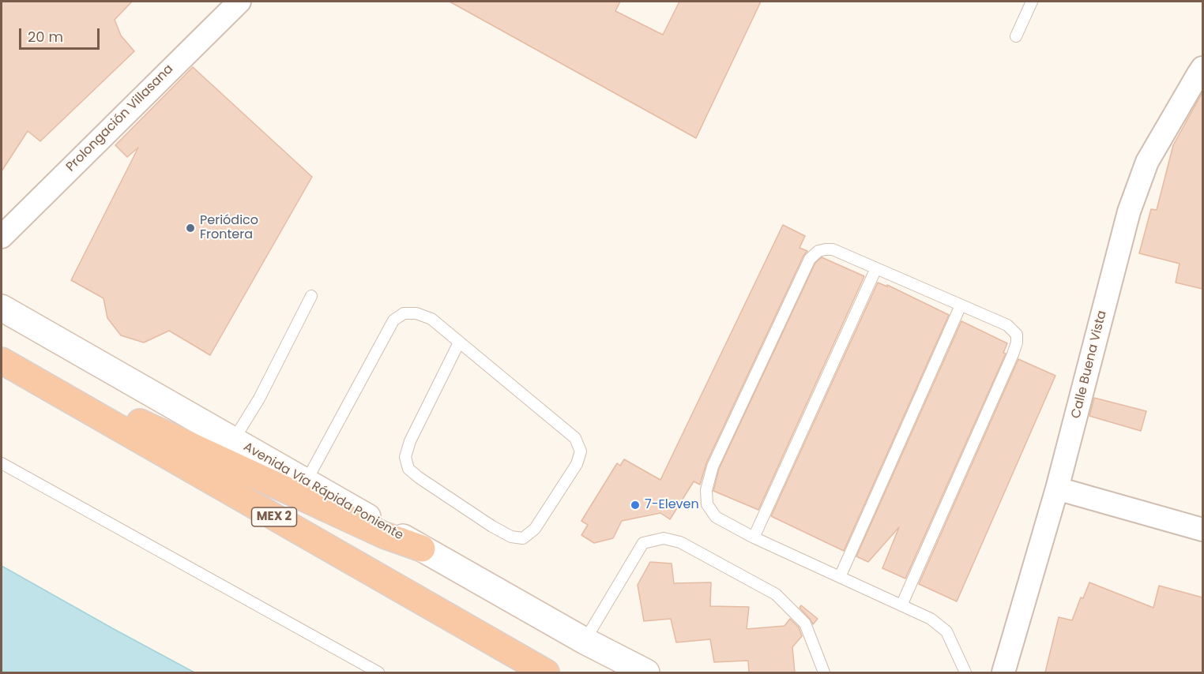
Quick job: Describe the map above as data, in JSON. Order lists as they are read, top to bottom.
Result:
{
  "streets": {
    "highway": ["MEX 2"],
    "main road": ["Avenida Vía Rápida Poniente"],
    "street": ["Prolongación Villasana", "Calle Buena Vista"]
  },
  "places": ["Periódico Frontera", "7-Eleven"],
  "scale_bar": "20 m"
}
